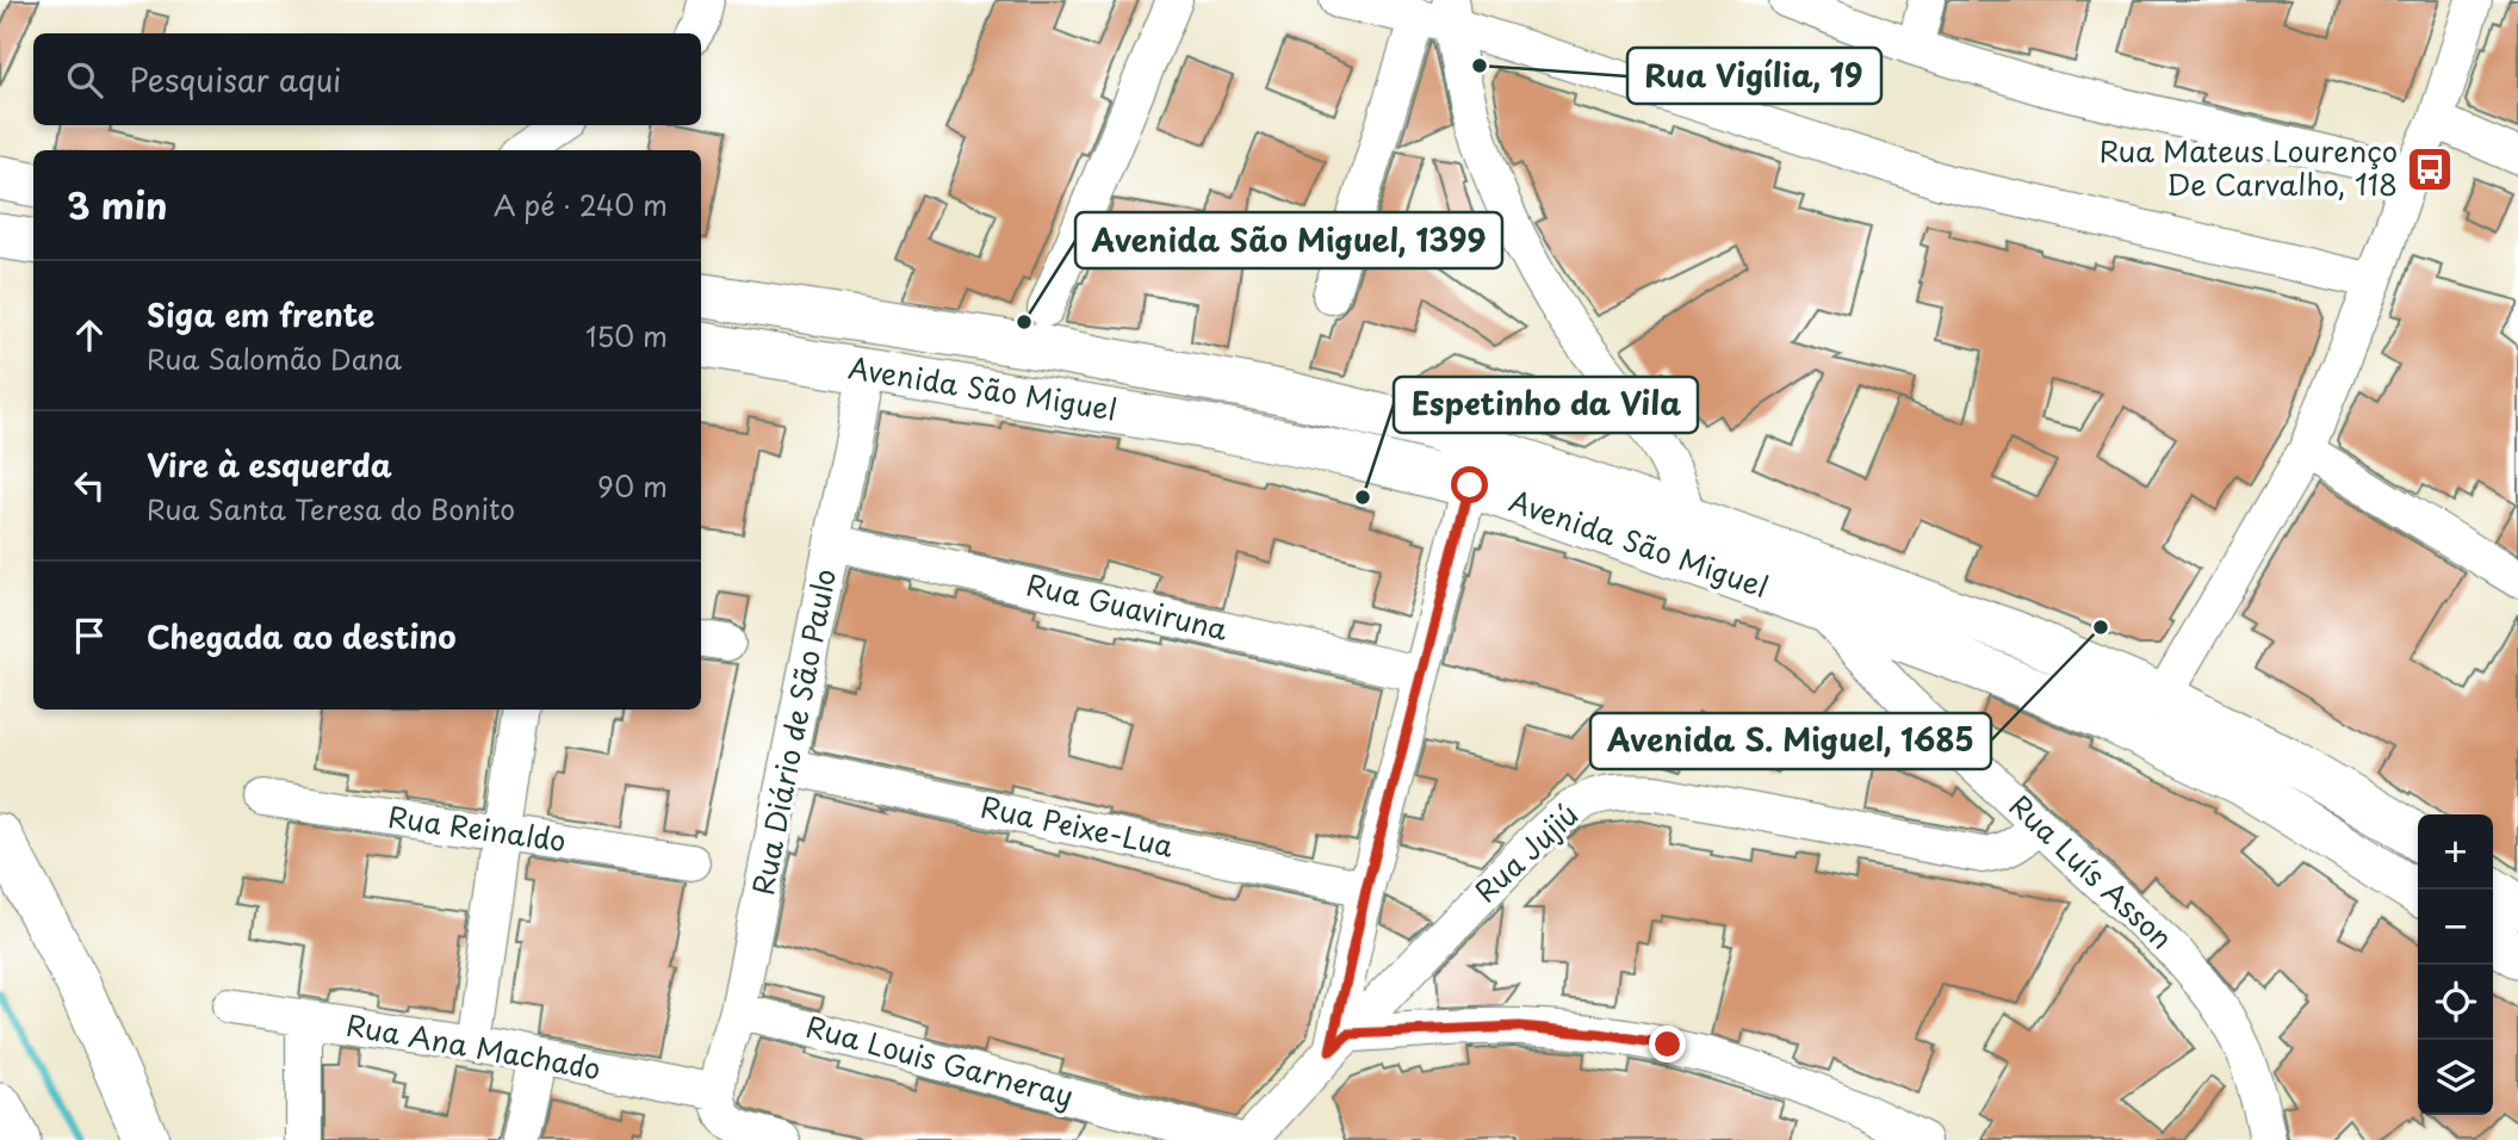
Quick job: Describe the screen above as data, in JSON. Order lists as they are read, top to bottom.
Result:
{
  "streets": {
    "main road": ["Avenida São Miguel"],
    "street": [
      "Rua Guaviruna",
      "Rua Diário de São Paulo",
      "Rua Peixe-Lua",
      "Rua Reinaldo",
      "Rua Jujiú",
      "Rua Luís Asson",
      "Rua Ana Machado",
      "Rua Louis Garneray"
    ]
  },
  "crossings": [
    ["Avenida São Miguel", "Rua Diário de São Paulo"],
    ["Avenida São Miguel", "Rua Luís Asson"],
    ["Rua Guaviruna", "Rua Diário de São Paulo"],
    ["Rua Diário de São Paulo", "Rua Peixe-Lua"],
    ["Rua Diário de São Paulo", "Rua Ana Machado"],
    ["Rua Diário de São Paulo", "Rua Louis Garneray"],
    ["Rua Jujiú", "Rua Luís Asson"]
  ],
  "places": {
    "other": [
      "Rua Vigília, 19",
      "Avenida São Miguel, 1399",
      "Espetinho da Vila",
      "Avenida S. Miguel, 1685"
    ],
    "bus stop": ["Rua Mateus Lourenço De Carvalho, 118"]
  },
  "page": {
    "search": "Pesquisar aqui",
    "heading": ["3 min", "A pé · 240 m"],
    "list": [
      ["Siga em frente", "Rua Salomão Dana", "150 m"],
      ["Vire à esquerda", "Rua Santa Teresa do Bonito", "90 m"],
      "Chegada ao destino"
    ],
    "map_buttons": ["+", "−"]
  }
}
